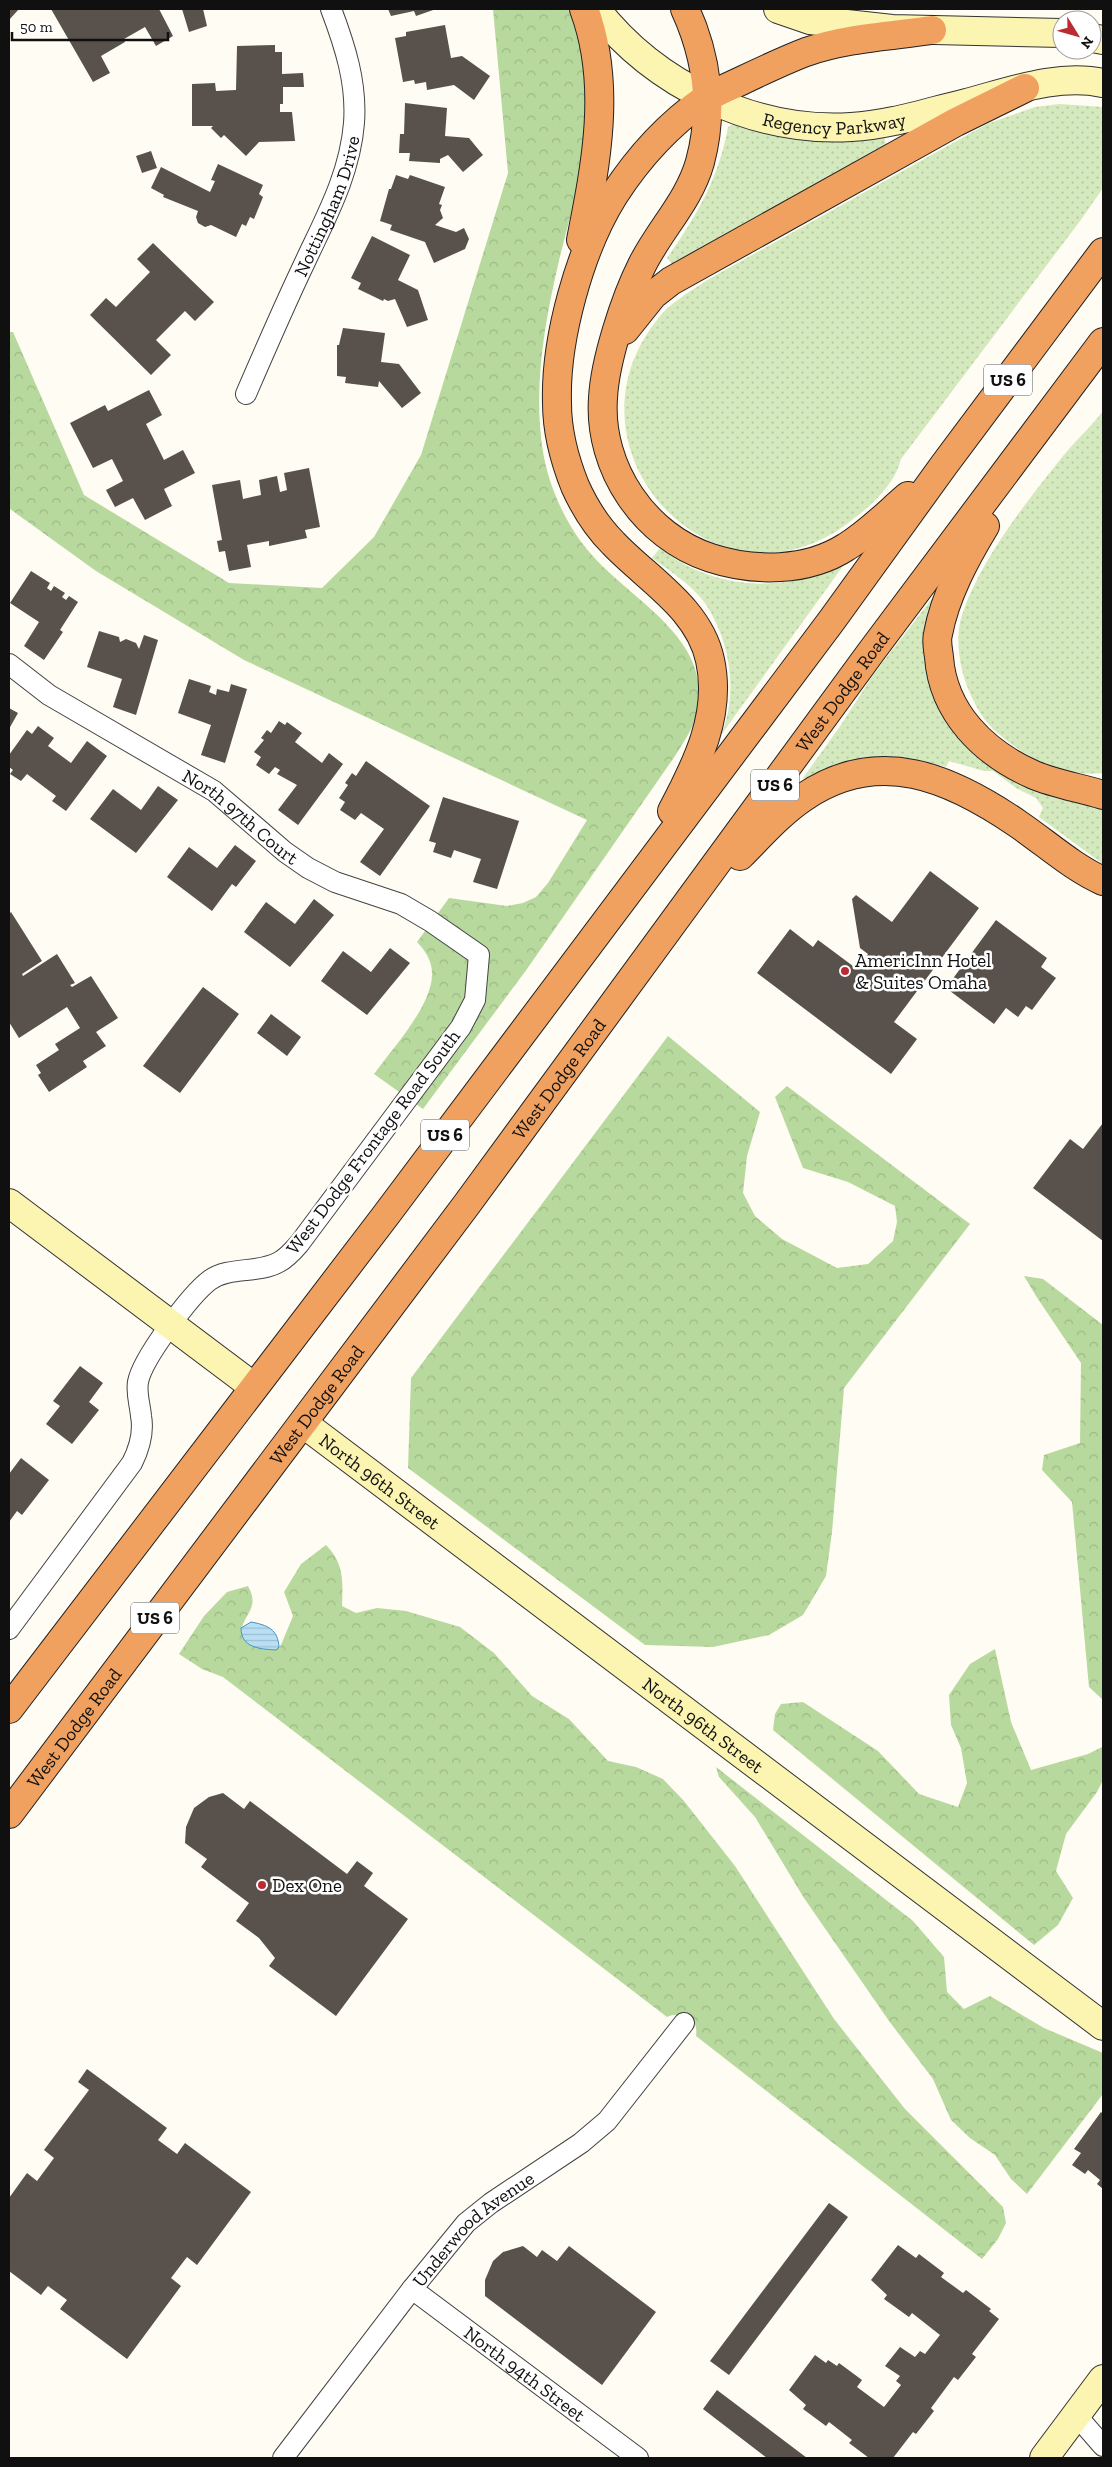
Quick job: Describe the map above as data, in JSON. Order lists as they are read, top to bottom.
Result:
{
  "streets": {
    "highway": ["US 6", "West Dodge Road"],
    "street": [
      "Regency Parkway",
      "Nottingham Drive",
      "North 97th Court",
      "West Dodge Frontage Road South",
      "North 96th Street",
      "Underwood Avenue",
      "North 94th Street"
    ]
  },
  "crossings": [
    ["West Dodge Road", "North 96th Street"],
    ["North 97th Court", "West Dodge Frontage Road South"],
    ["Underwood Avenue", "North 94th Street"]
  ],
  "places": ["AmericInn Hotel & Suites Omaha", "Dex One"],
  "scale_bar": "50 m",
  "north": "bottom right"
}
